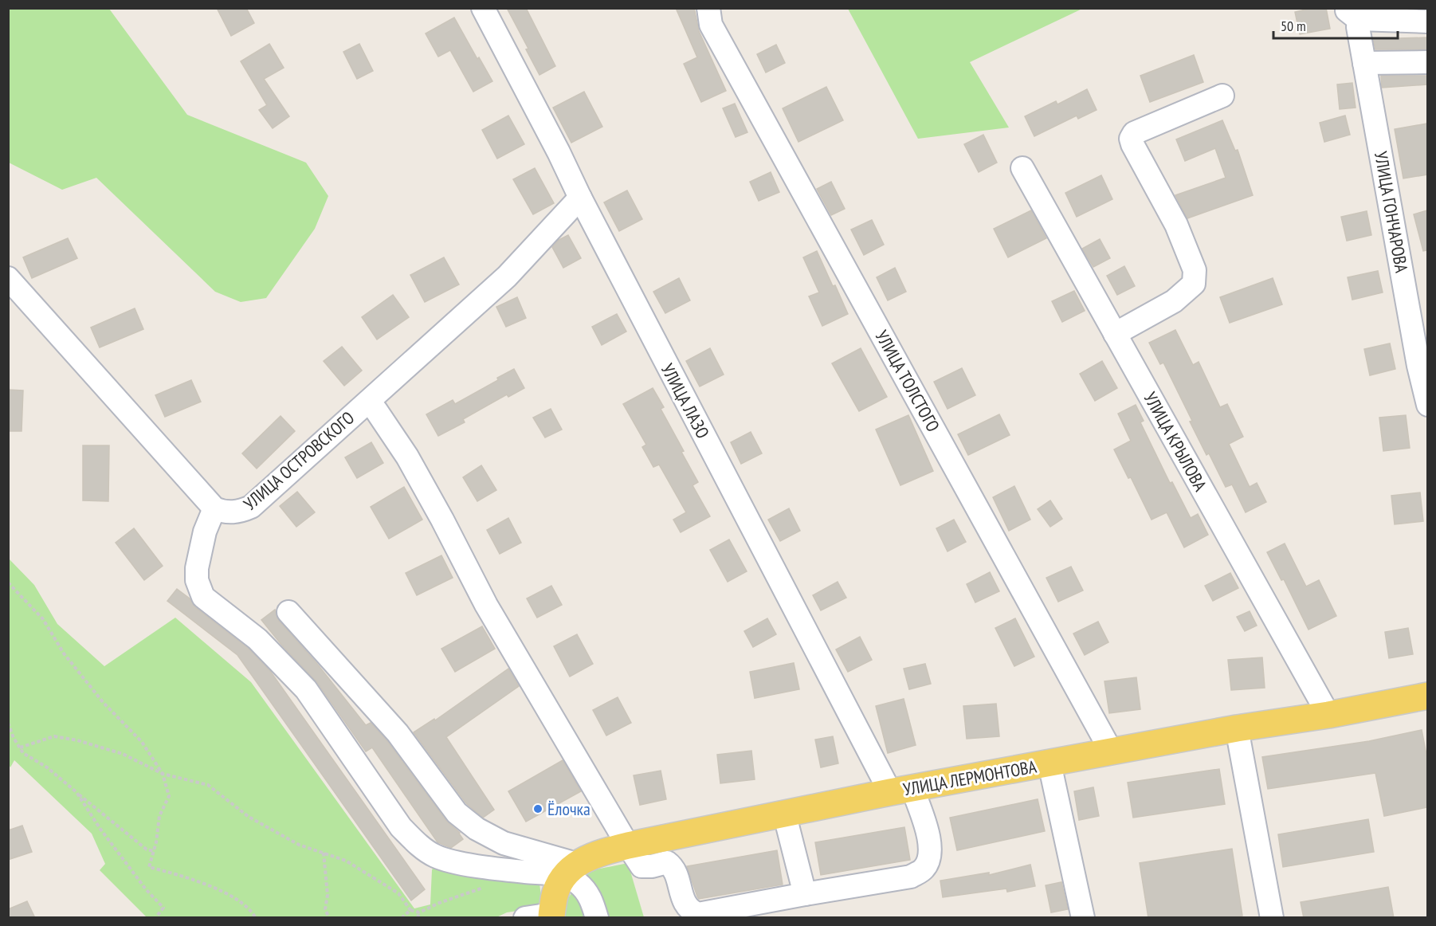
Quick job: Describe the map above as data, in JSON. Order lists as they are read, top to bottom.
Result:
{
  "streets": {
    "main road": ["УЛИЦА ЛЕРМОНТОВА"],
    "street": [
      "УЛИЦА ГОНЧАРОВА",
      "УЛИЦА ТОЛСТОГО",
      "УЛИЦА ЛАЗО",
      "УЛИЦА КРЫЛОВА",
      "УЛИЦА ОСТРОВСКОГО"
    ]
  },
  "crossings": [
    ["УЛИЦА ТОЛСТОГО", "УЛИЦА ЛЕРМОНТОВА"],
    ["УЛИЦА ЛАЗО", "УЛИЦА ОСТРОВСКОГО"],
    ["УЛИЦА ЛАЗО", "УЛИЦА ЛЕРМОНТОВА"],
    ["УЛИЦА КРЫЛОВА", "УЛИЦА ЛЕРМОНТОВА"],
    ["УЛИЦА ОСТРОВСКОГО", "УЛИЦА ЛЕРМОНТОВА"]
  ],
  "places": ["Ёлочка"],
  "scale_bar": "50 m"
}
